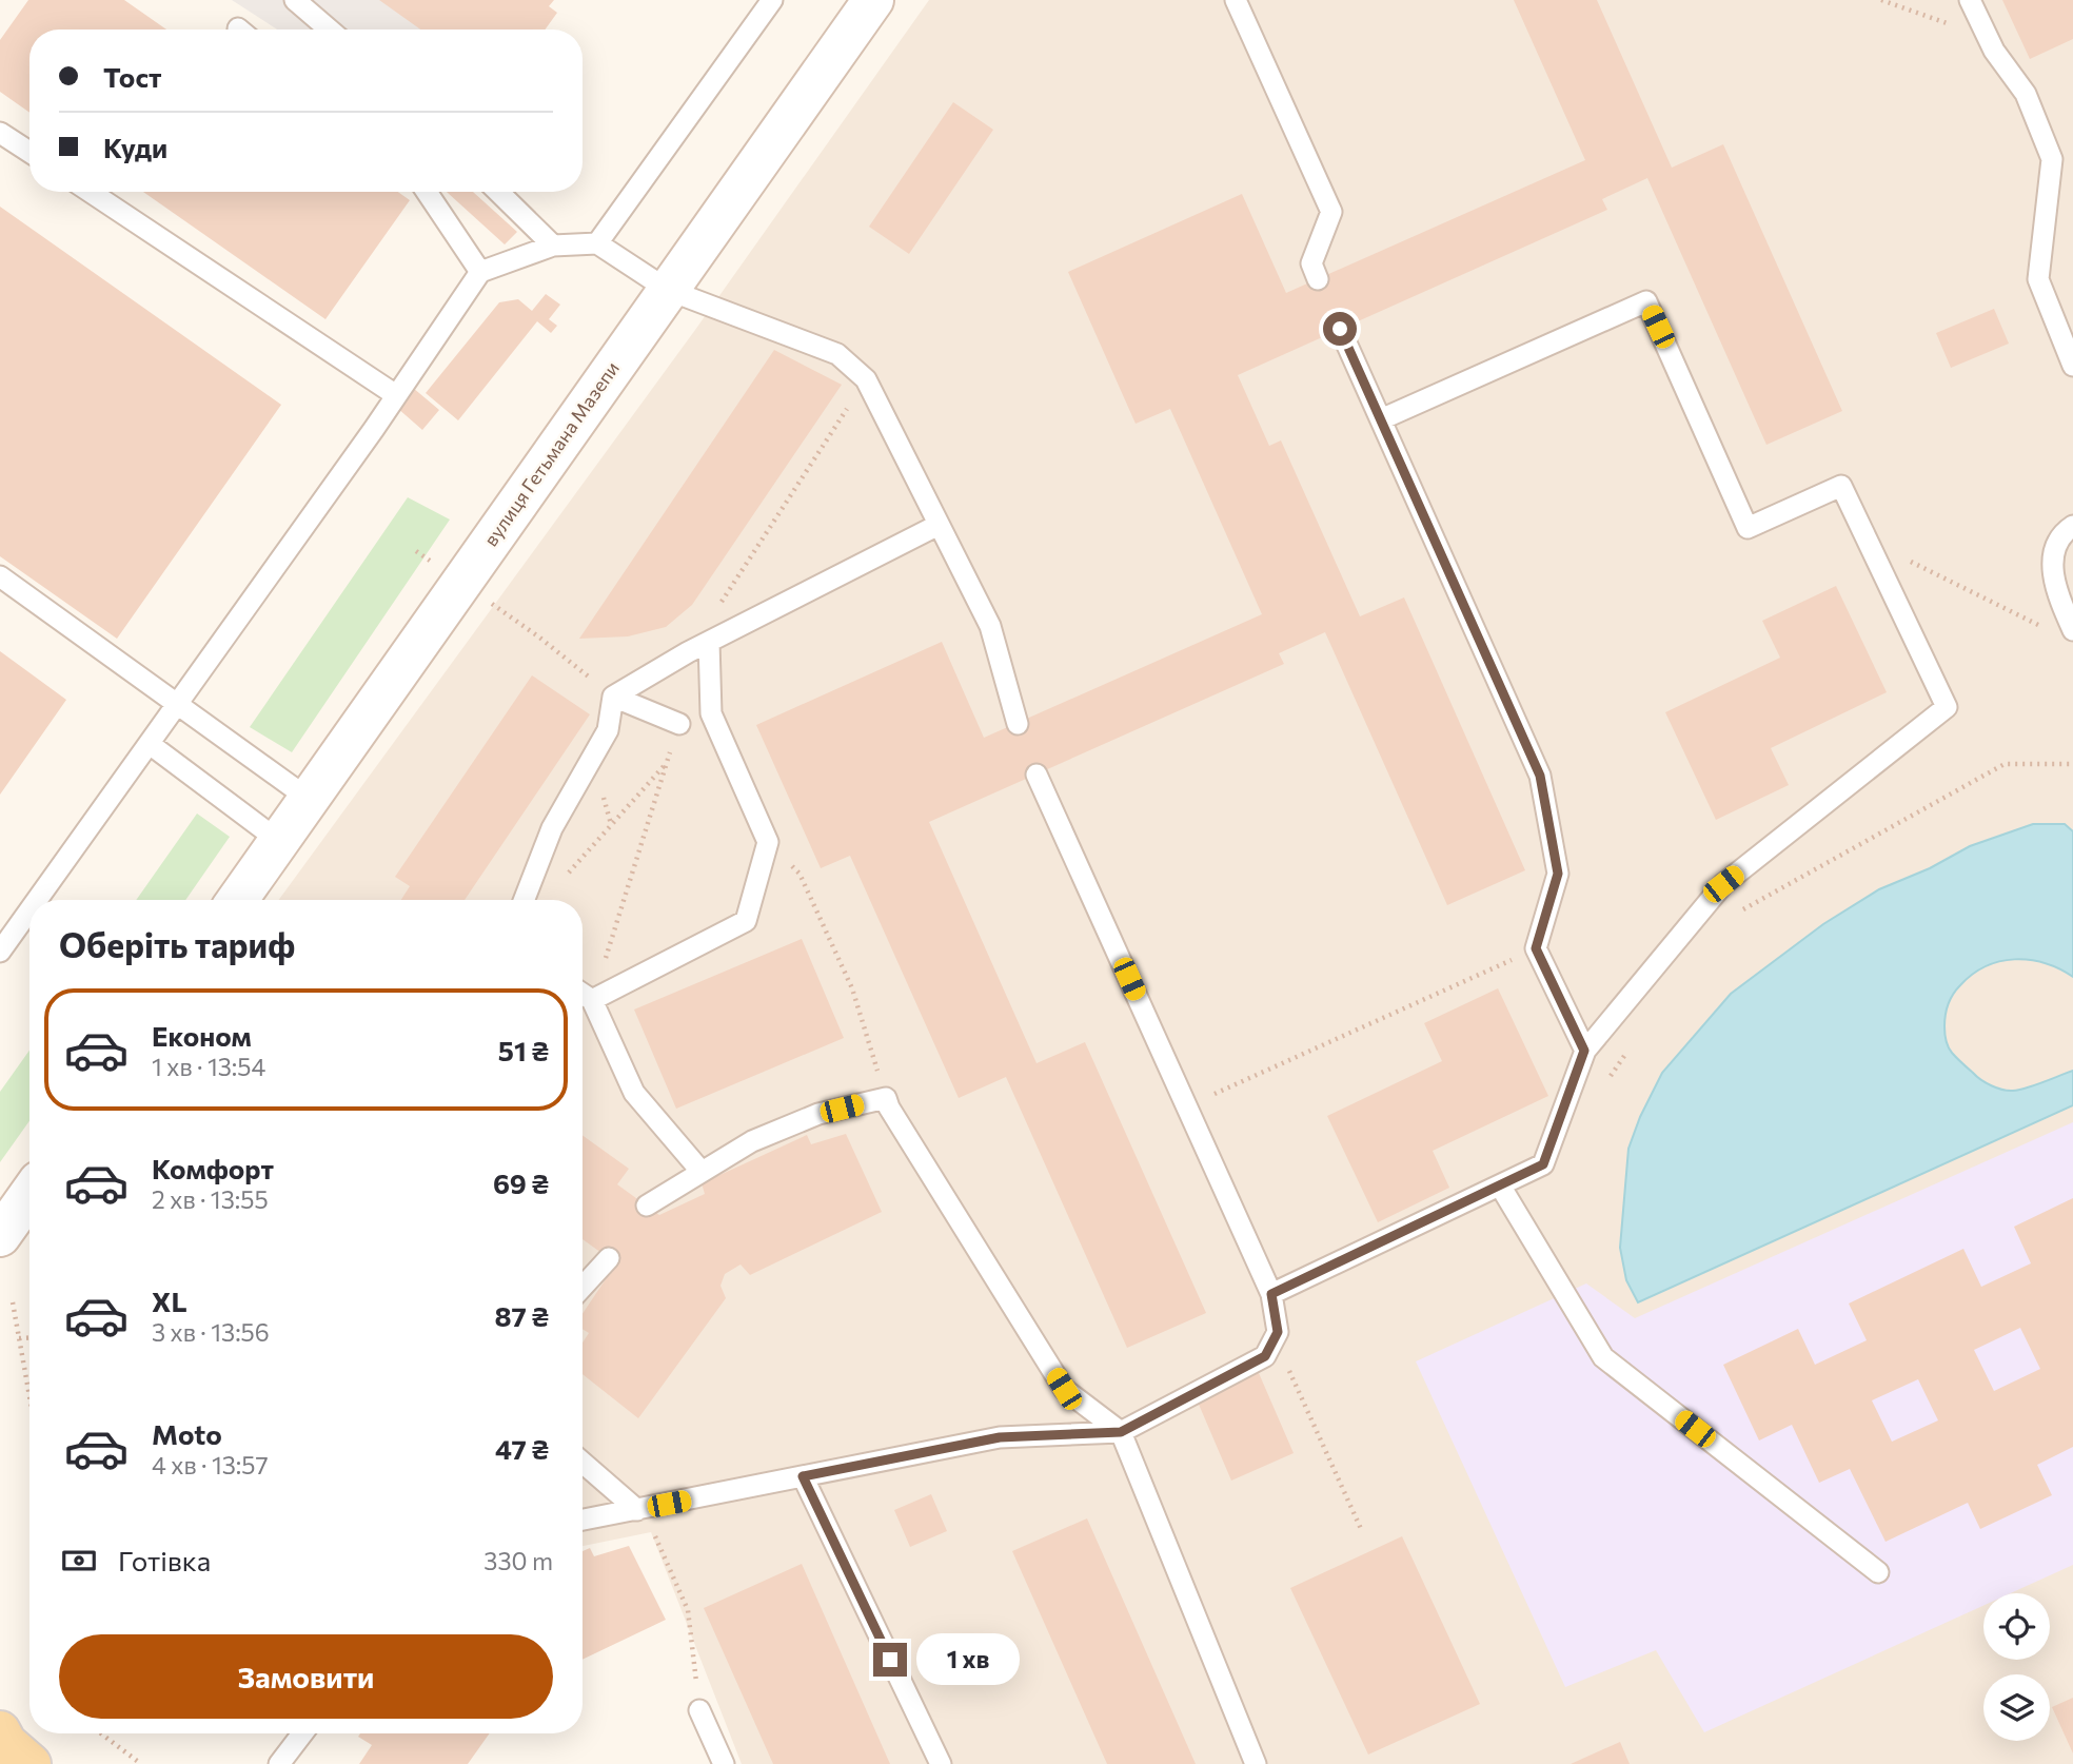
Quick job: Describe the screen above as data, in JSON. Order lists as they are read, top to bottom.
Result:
{
  "streets": {
    "main road": ["вулиця Гетьмана Мазепи"]
  },
  "page": {
    "banner": ["Тост", "Куди"],
    "heading": "Оберіть тариф",
    "list": [
      {
        "name": "Економ",
        "note": "1 хв · 13:54",
        "value": "51 ₴"
      },
      {
        "name": "Комфорт",
        "note": "2 хв · 13:55",
        "value": "69 ₴"
      },
      {
        "name": "XL",
        "note": "3 хв · 13:56",
        "value": "87 ₴"
      },
      {
        "name": "Moto",
        "note": "4 хв · 13:57",
        "value": "47 ₴"
      }
    ],
    "pay": ["Готівка", "330 m"],
    "buttons": "Замовити",
    "bubble": "1 хв"
  }
}
